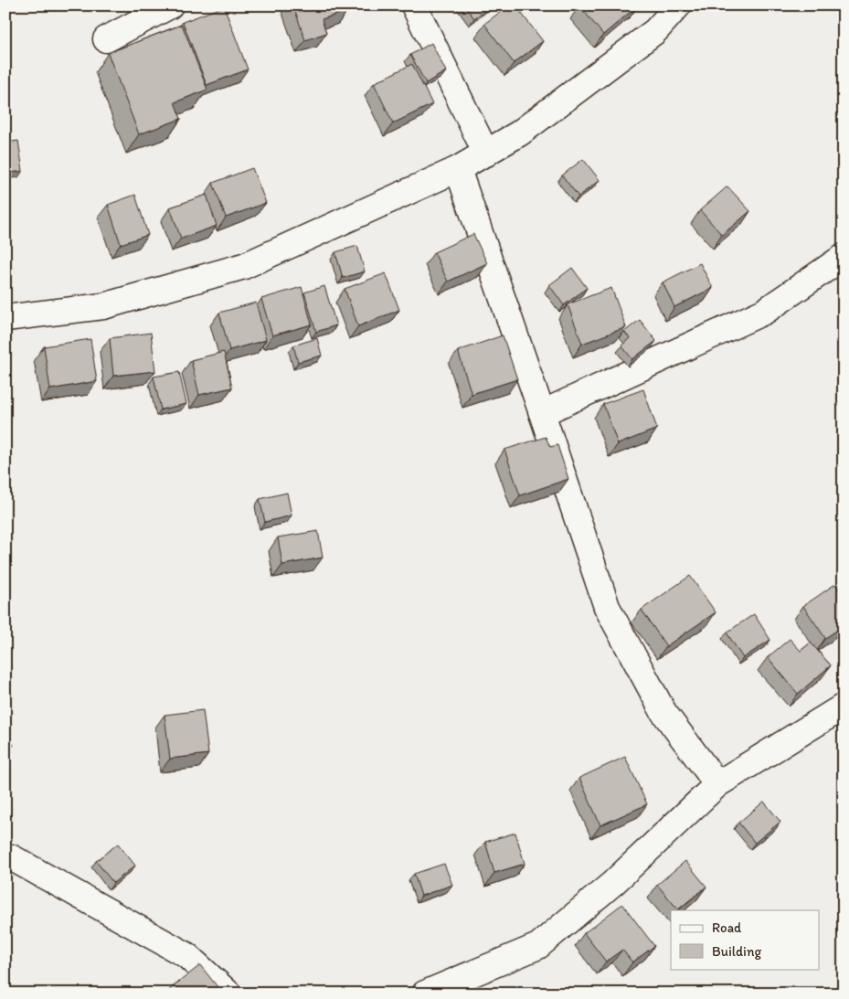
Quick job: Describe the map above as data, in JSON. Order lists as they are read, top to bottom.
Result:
{
  "legend": ["Road", "Building"]
}
